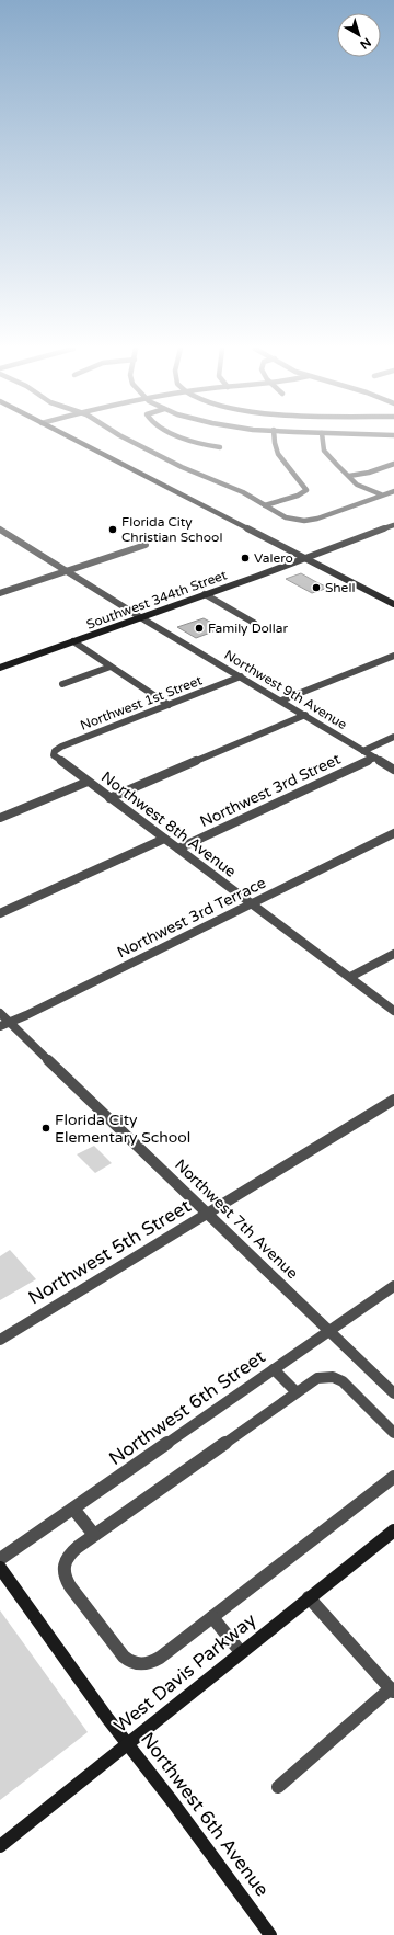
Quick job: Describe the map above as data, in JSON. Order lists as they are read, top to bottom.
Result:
{
  "streets": {
    "street": [
      "Southwest 344th Street",
      "Northwest 9th Avenue",
      "Northwest 1st Street",
      "Northwest 3rd Street",
      "Northwest 8th Avenue",
      "Northwest 3rd Terrace",
      "Northwest 7th Avenue",
      "Northwest 5th Street",
      "Northwest 6th Street",
      "West Davis Parkway",
      "Northwest 6th Avenue"
    ]
  },
  "crossings": [
    ["Southwest 344th Street", "Northwest 9th Avenue"],
    ["Northwest 9th Avenue", "Northwest 1st Street"],
    ["Northwest 9th Avenue", "Northwest 3rd Street"],
    ["Northwest 1st Street", "Northwest 8th Avenue"],
    ["Northwest 3rd Street", "Northwest 8th Avenue"],
    ["Northwest 8th Avenue", "Northwest 3rd Terrace"],
    ["Northwest 3rd Terrace", "Northwest 7th Avenue"],
    ["Northwest 7th Avenue", "Northwest 5th Street"],
    ["Northwest 7th Avenue", "Northwest 6th Street"],
    ["West Davis Parkway", "Northwest 6th Avenue"]
  ],
  "places": [
    "Florida City Christian School",
    "Valero",
    "Shell",
    "Family Dollar",
    "Florida City Elementary School"
  ],
  "north": "bottom right"
}
